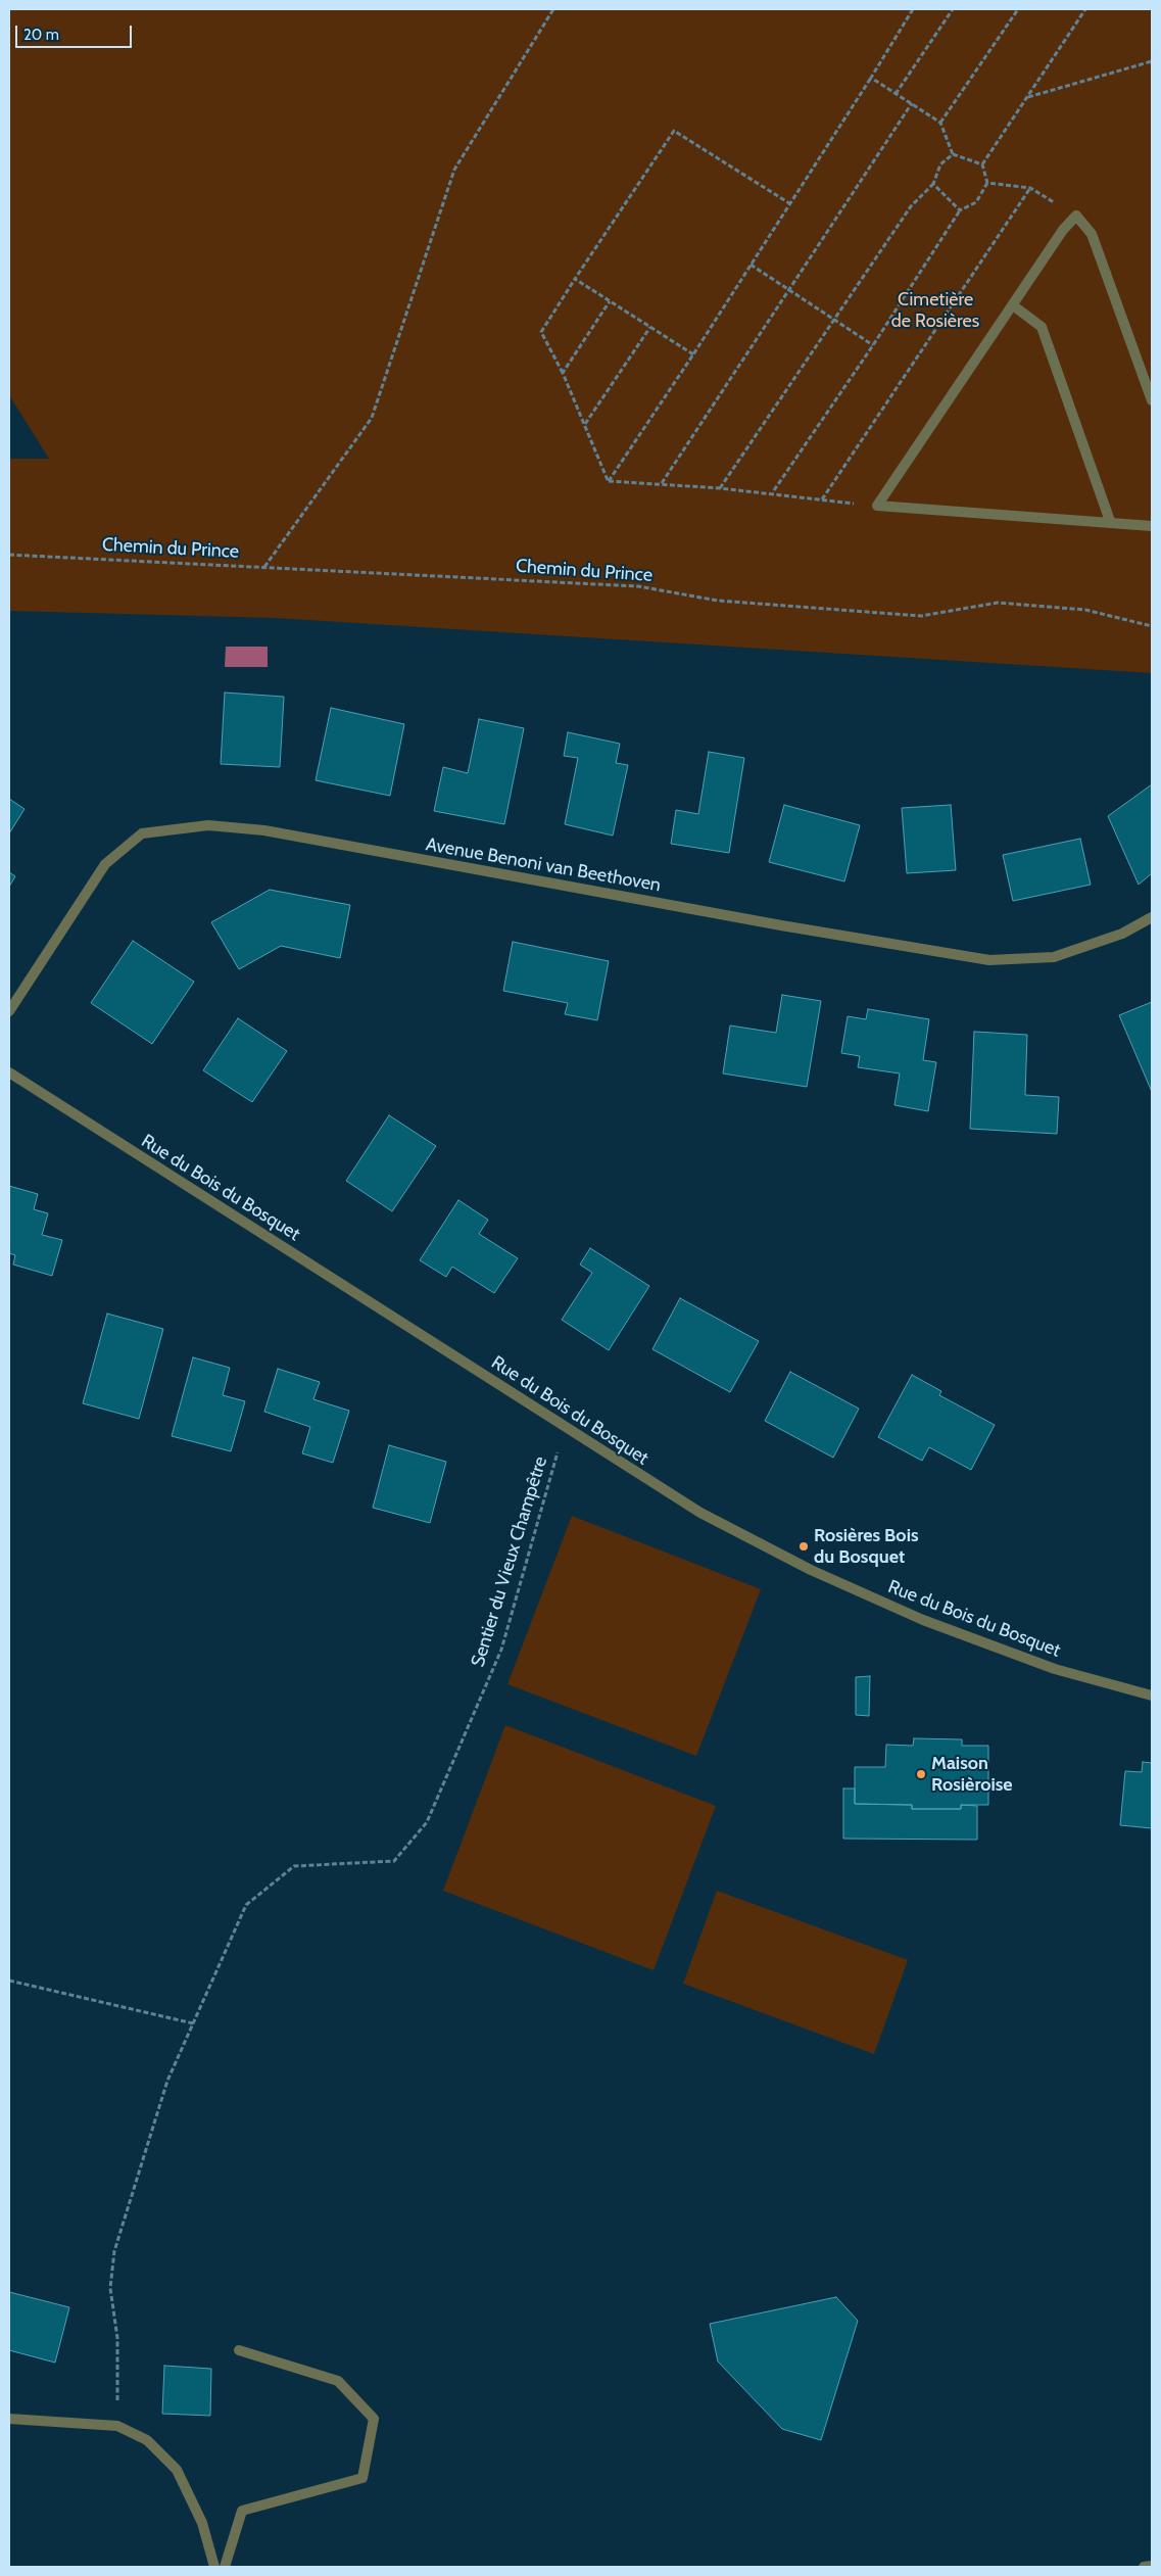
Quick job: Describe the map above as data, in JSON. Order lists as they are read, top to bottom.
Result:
{
  "streets": {
    "street": ["Avenue Benoni van Beethoven", "Rue du Bois du Bosquet"],
    "path": ["Chemin du Prince", "Sentier du Vieux Champêtre"]
  },
  "crossings": [
    ["Rue du Bois du Bosquet", "Sentier du Vieux Champêtre"]
  ],
  "parks": ["Cimetière de Rosières"],
  "places": ["Rosières Bois du Bosquet", "Maison Rosièroise"],
  "scale_bar": "20 m"
}
